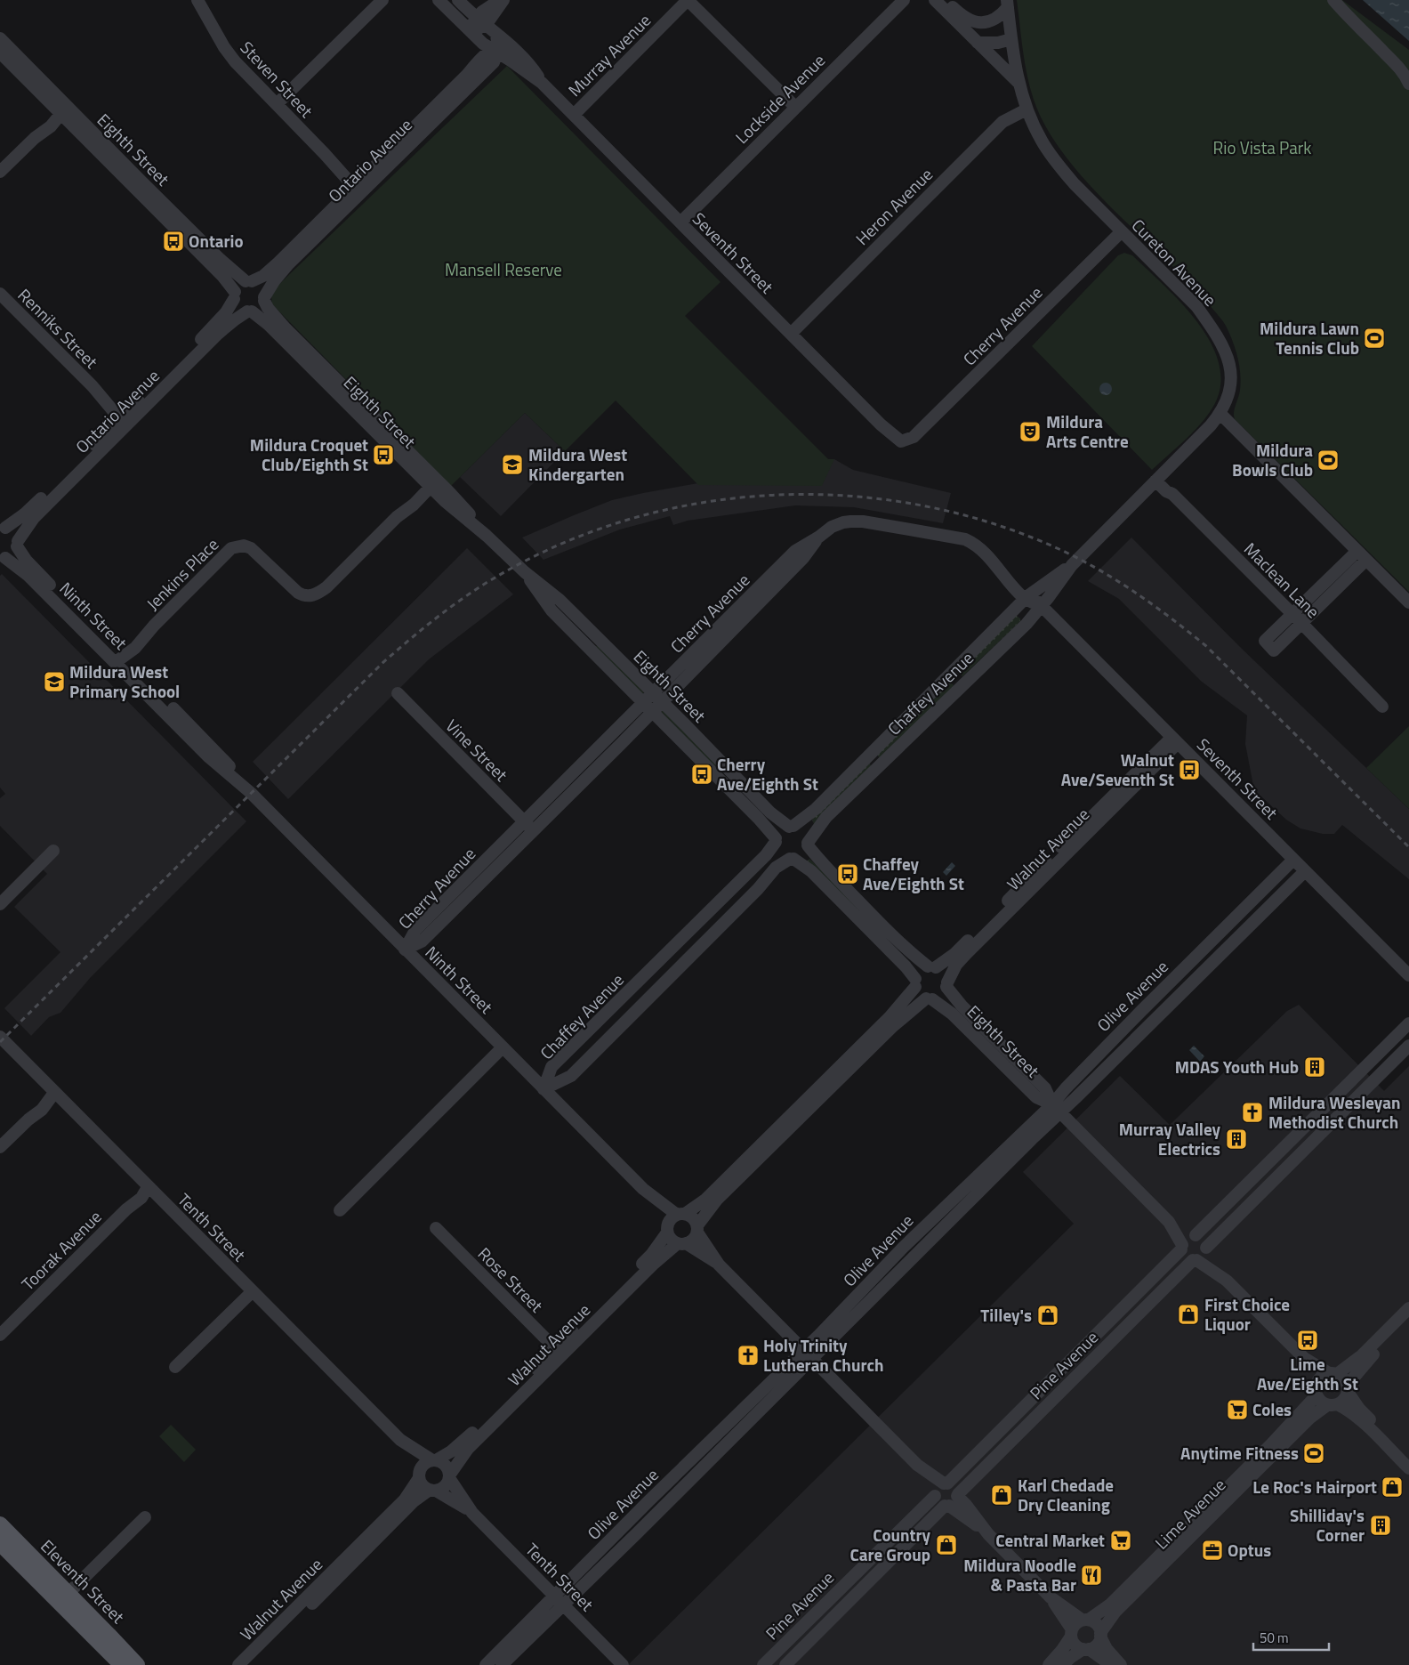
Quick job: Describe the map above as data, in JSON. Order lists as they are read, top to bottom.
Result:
{
  "streets": {
    "main road": ["Eleventh Street"],
    "street": [
      "Murray Avenue",
      "Steven Street",
      "Lockside Avenue",
      "Eighth Street",
      "Ontario Avenue",
      "Heron Avenue",
      "Seventh Street",
      "Cureton Avenue",
      "Cherry Avenue",
      "Renniks Street",
      "Jenkins Place",
      "Maclean Lane",
      "Ninth Street",
      "Chaffey Avenue",
      "Vine Street",
      "Walnut Avenue",
      "Olive Avenue",
      "Tenth Street",
      "Toorak Avenue",
      "Rose Street",
      "Pine Avenue",
      "Lime Avenue"
    ]
  },
  "crossings": [
    ["Murray Avenue", "Seventh Street"],
    ["Steven Street", "Ontario Avenue"],
    ["Lockside Avenue", "Seventh Street"],
    ["Eighth Street", "Ontario Avenue"],
    ["Eighth Street", "Cherry Avenue"],
    ["Eighth Street", "Jenkins Place"],
    ["Eighth Street", "Chaffey Avenue"],
    ["Eighth Street", "Walnut Avenue"],
    ["Eighth Street", "Olive Avenue"],
    ["Eighth Street", "Pine Avenue"],
    ["Ontario Avenue", "Seventh Street"],
    ["Ontario Avenue", "Renniks Street"],
    ["Ontario Avenue", "Ninth Street"],
    ["Heron Avenue", "Seventh Street"],
    ["Heron Avenue", "Cureton Avenue"],
    ["Seventh Street", "Cherry Avenue"],
    ["Seventh Street", "Chaffey Avenue"],
    ["Seventh Street", "Walnut Avenue"],
    ["Seventh Street", "Olive Avenue"],
    ["Cureton Avenue", "Cherry Avenue"],
    ["Cureton Avenue", "Chaffey Avenue"],
    ["Cherry Avenue", "Ninth Street"],
    ["Cherry Avenue", "Chaffey Avenue"],
    ["Cherry Avenue", "Vine Street"],
    ["Jenkins Place", "Ninth Street"],
    ["Maclean Lane", "Chaffey Avenue"],
    ["Ninth Street", "Chaffey Avenue"],
    ["Ninth Street", "Walnut Avenue"],
    ["Walnut Avenue", "Tenth Street"],
    ["Walnut Avenue", "Rose Street"],
    ["Olive Avenue", "Tenth Street"],
    ["Tenth Street", "Toorak Avenue"]
  ],
  "parks": ["Rio Vista Park", "Mansell Reserve"],
  "places": {
    "bus stop": [
      "Ontario",
      "Mildura Croquet Club/Eighth St",
      "Walnut Ave/Seventh St",
      "Cherry Ave/Eighth St",
      "Chaffey Ave/Eighth St",
      "Lime Ave/Eighth St"
    ],
    "sports": ["Mildura Lawn Tennis Club", "Mildura Bowls Club", "Anytime Fitness"],
    "theatre": ["Mildura Arts Centre"],
    "school or university": ["Mildura West Kindergarten", "Mildura West Primary School"],
    "building": ["MDAS Youth Hub", "Murray Valley Electrics", "Shilliday's Corner"],
    "church": ["Mildura Wesleyan Methodist Church", "Holy Trinity Lutheran Church"],
    "shop": [
      "First Choice Liquor",
      "Tilley's",
      "Le Roc's Hairport",
      "Karl Chedade Dry Cleaning",
      "Country Care Group"
    ],
    "supermarket": ["Coles", "Central Market"],
    "office": ["Optus"],
    "restaurant": ["Mildura Noodle & Pasta Bar"]
  },
  "scale_bar": "50 m"
}
